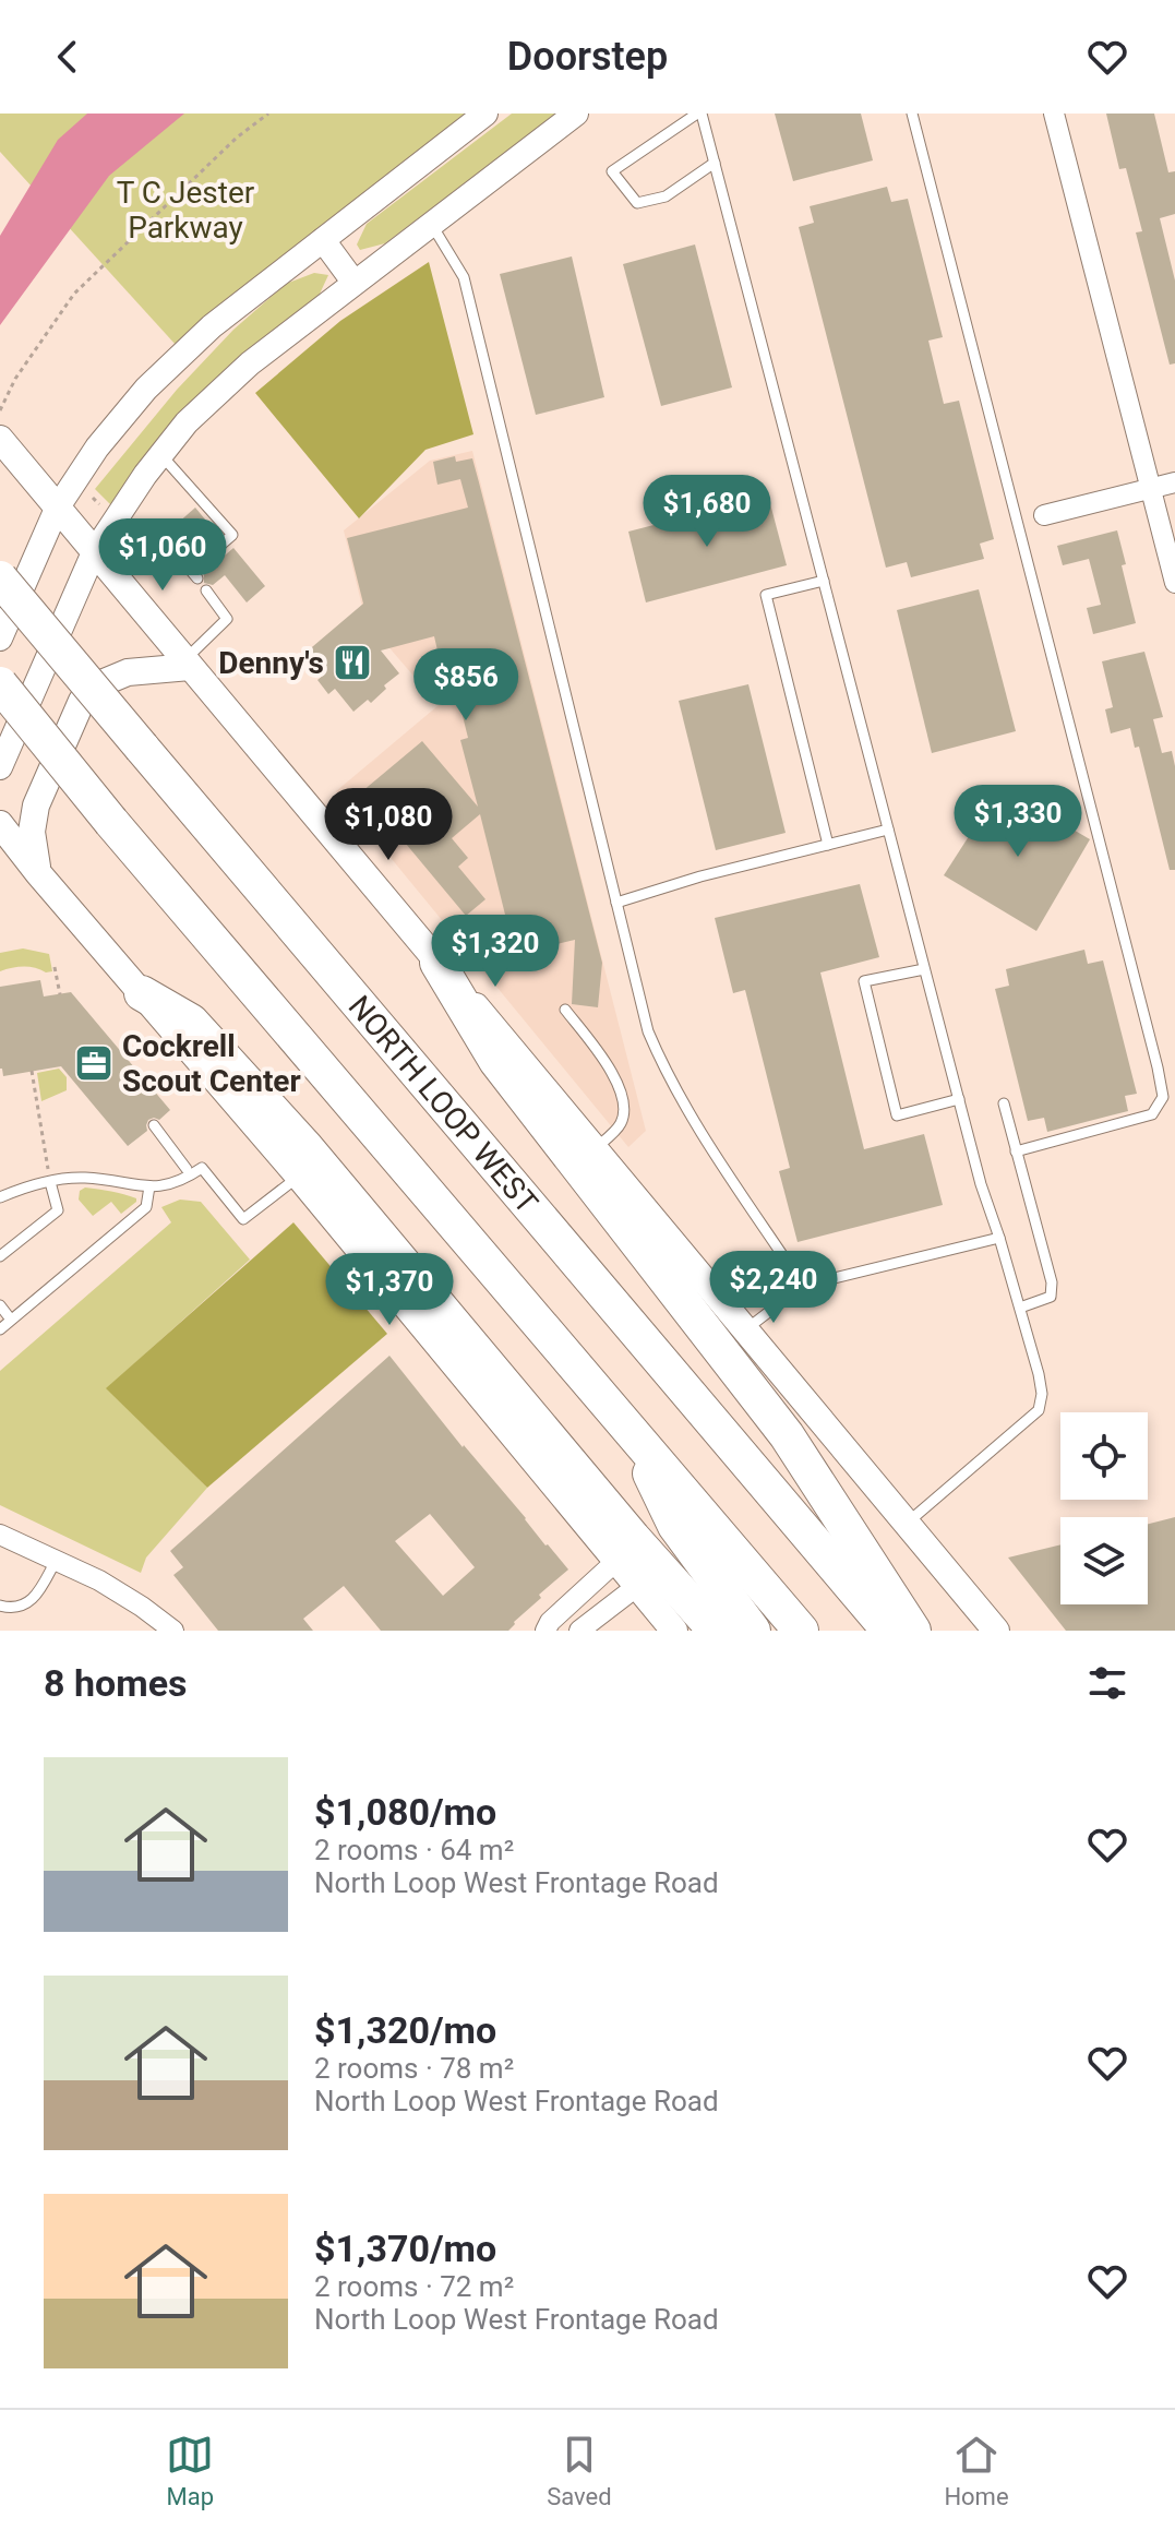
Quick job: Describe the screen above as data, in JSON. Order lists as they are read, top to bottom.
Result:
{
  "streets": {
    "highway": ["NORTH LOOP WEST"]
  },
  "parks": ["T C Jester Parkway"],
  "places": {
    "restaurant": ["Denny's"],
    "office": ["Cockrell Scout Center"]
  },
  "page": {
    "header": "Doorstep",
    "price": [
      "$1,680",
      "$1,060",
      "$856",
      "$1,330",
      "$1,080",
      "$1,320",
      "$2,240",
      "$1,370"
    ],
    "heading": "8 homes",
    "list": [
      {
        "name": "$1,080/mo",
        "note": "2 rooms · 64 m² · North Loop West Frontage Road"
      },
      {
        "name": "$1,320/mo",
        "note": "2 rooms · 78 m² · North Loop West Frontage Road"
      },
      {
        "name": "$1,370/mo",
        "note": "2 rooms · 72 m² · North Loop West Frontage Road"
      }
    ],
    "tabs": ["Map", "Saved", "Home"]
  }
}
